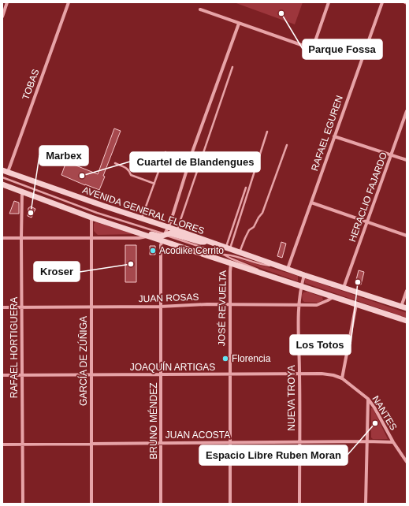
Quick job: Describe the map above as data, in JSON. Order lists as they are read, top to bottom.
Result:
{
  "streets": {
    "main road": ["AVENIDA GENERAL FLORES"],
    "street": [
      "TOBAS",
      "RAFAEL EGUREN",
      "HERACLIO FAJARDO",
      "JUAN ROSAS",
      "JOSÉ REVUELTA",
      "RAFAEL HORTIGUERA",
      "GARCÍA DE ZÚÑIGA",
      "JOAQUÍN ARTIGAS",
      "NUEVA TROYA",
      "NANTES",
      "BRUNO MÉNDEZ",
      "JUAN ACOSTA"
    ]
  },
  "crossings": [
    ["TOBAS", "AVENIDA GENERAL FLORES"],
    ["RAFAEL EGUREN", "AVENIDA GENERAL FLORES"],
    ["HERACLIO FAJARDO", "AVENIDA GENERAL FLORES"],
    ["AVENIDA GENERAL FLORES", "JUAN ROSAS"],
    ["AVENIDA GENERAL FLORES", "JOSÉ REVUELTA"],
    ["AVENIDA GENERAL FLORES", "RAFAEL HORTIGUERA"],
    ["AVENIDA GENERAL FLORES", "GARCÍA DE ZÚÑIGA"],
    ["AVENIDA GENERAL FLORES", "NUEVA TROYA"],
    ["AVENIDA GENERAL FLORES", "BRUNO MÉNDEZ"],
    ["JUAN ROSAS", "JOSÉ REVUELTA"],
    ["JUAN ROSAS", "RAFAEL HORTIGUERA"],
    ["JUAN ROSAS", "GARCÍA DE ZÚÑIGA"],
    ["JUAN ROSAS", "NUEVA TROYA"],
    ["JUAN ROSAS", "BRUNO MÉNDEZ"],
    ["JOSÉ REVUELTA", "JOAQUÍN ARTIGAS"],
    ["JOSÉ REVUELTA", "JUAN ACOSTA"],
    ["RAFAEL HORTIGUERA", "JOAQUÍN ARTIGAS"],
    ["RAFAEL HORTIGUERA", "JUAN ACOSTA"],
    ["GARCÍA DE ZÚÑIGA", "JOAQUÍN ARTIGAS"],
    ["GARCÍA DE ZÚÑIGA", "JUAN ACOSTA"],
    ["JOAQUÍN ARTIGAS", "NUEVA TROYA"],
    ["JOAQUÍN ARTIGAS", "NANTES"],
    ["JOAQUÍN ARTIGAS", "BRUNO MÉNDEZ"],
    ["NUEVA TROYA", "JUAN ACOSTA"],
    ["NANTES", "JUAN ACOSTA"],
    ["BRUNO MÉNDEZ", "JUAN ACOSTA"]
  ],
  "places": [
    "Parque Fossa",
    "Cuartel de Blandengues",
    "Marbex",
    "Acodike Cerrito",
    "Kroser",
    "Los Totos",
    "Florencia",
    "Espacio Libre Ruben Moran"
  ]
}
